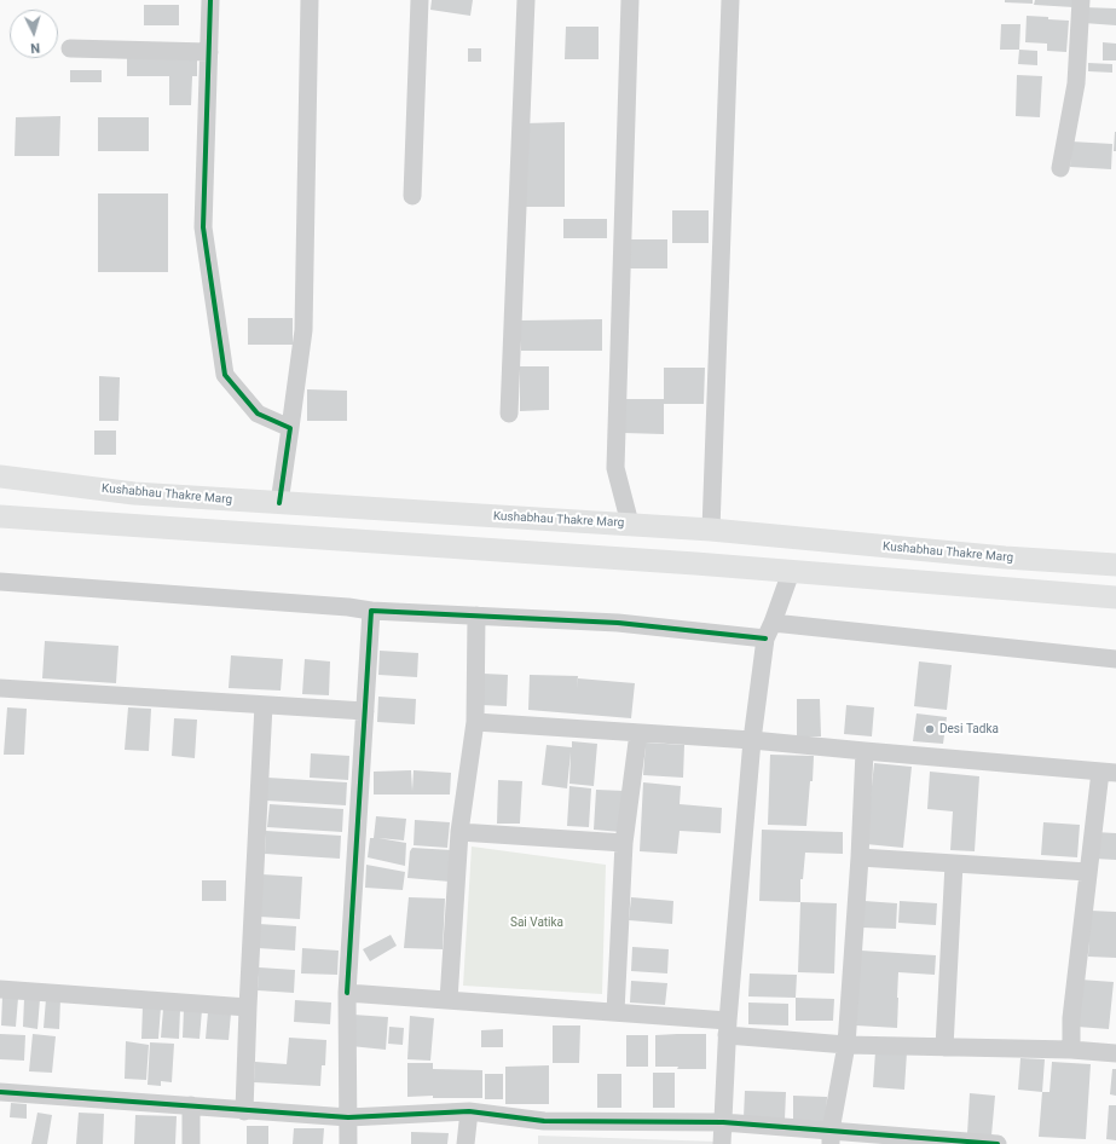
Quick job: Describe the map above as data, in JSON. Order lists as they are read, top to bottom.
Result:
{
  "streets": {
    "main road": ["Kushabhau Thakre Marg"]
  },
  "parks": ["Sai Vatika"],
  "places": ["Desi Tadka"],
  "north": "bottom"
}
